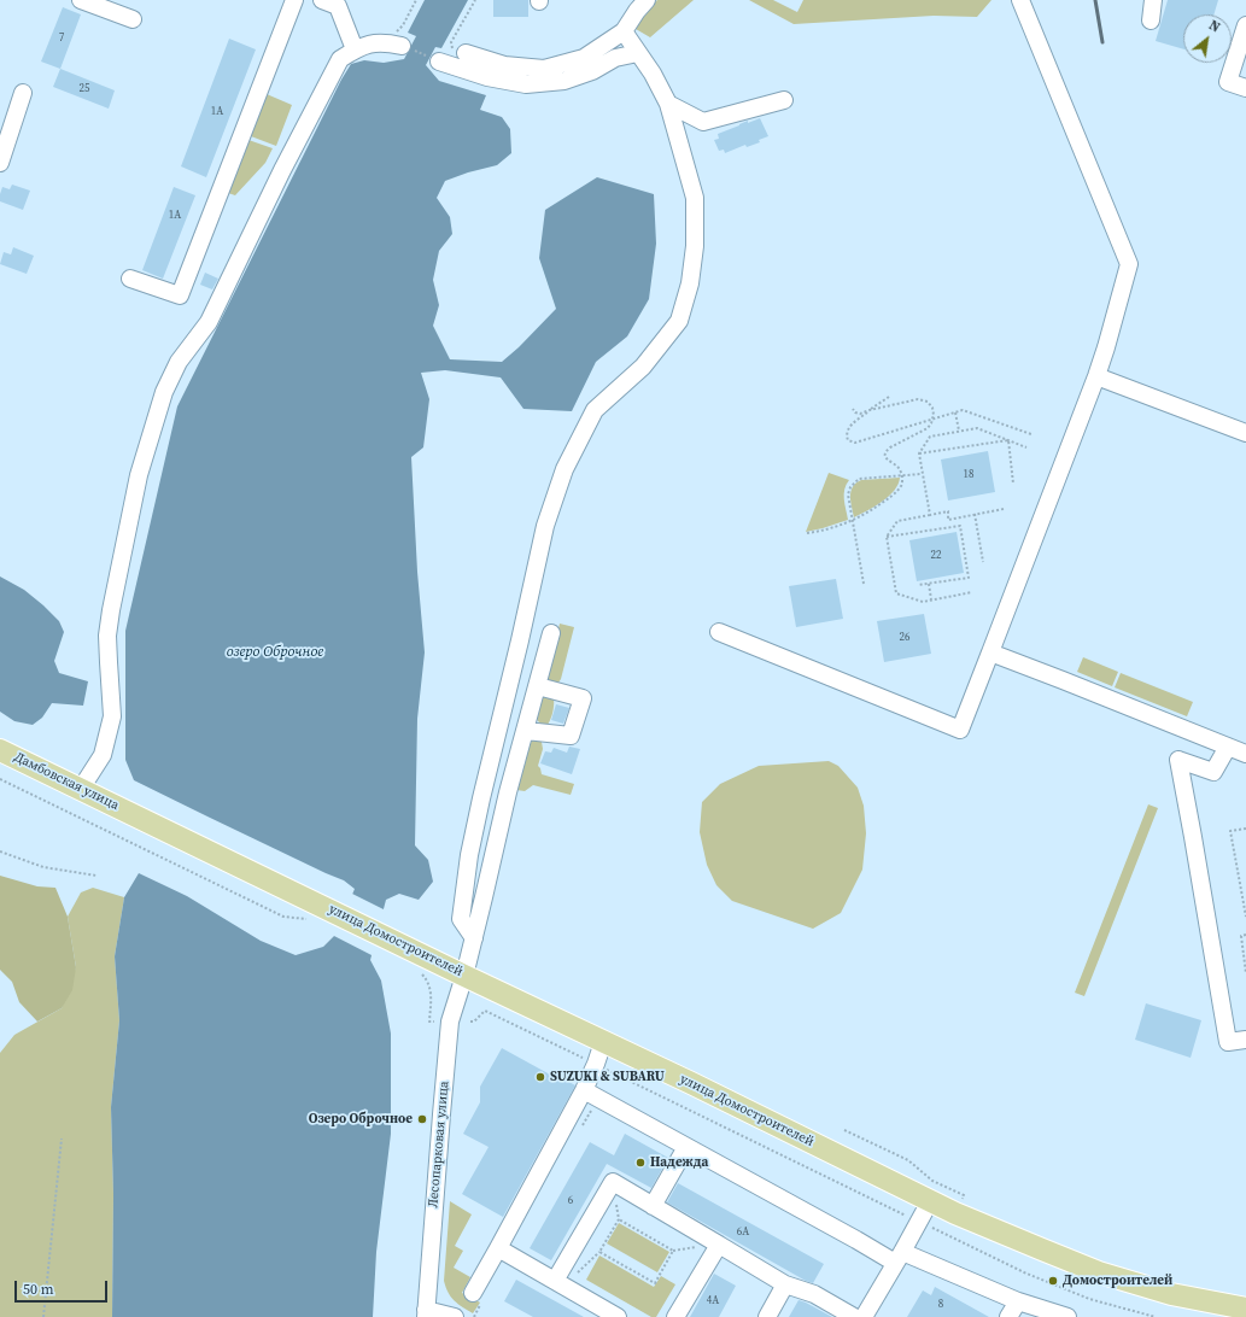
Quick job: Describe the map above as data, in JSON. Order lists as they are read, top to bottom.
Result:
{
  "streets": {
    "main road": ["Дамбовская улица", "улица Домостроителей"],
    "street": ["Лесопарковая улица"]
  },
  "crossings": [
    ["Дамбовская улица", "улица Домостроителей"],
    ["улица Домостроителей", "Лесопарковая улица"]
  ],
  "water": ["озеро Оброчное"],
  "places": [
    "SUZUKI & SUBARU",
    "Озеро Оброчное",
    "Надежда",
    "Домостроителей"
  ],
  "house_numbers": [
    "7",
    "25",
    "1А",
    "1А",
    "18",
    "22",
    "26",
    "6",
    "6А",
    "4А",
    "8"
  ],
  "scale_bar": "50 m",
  "north": "top right"
}
